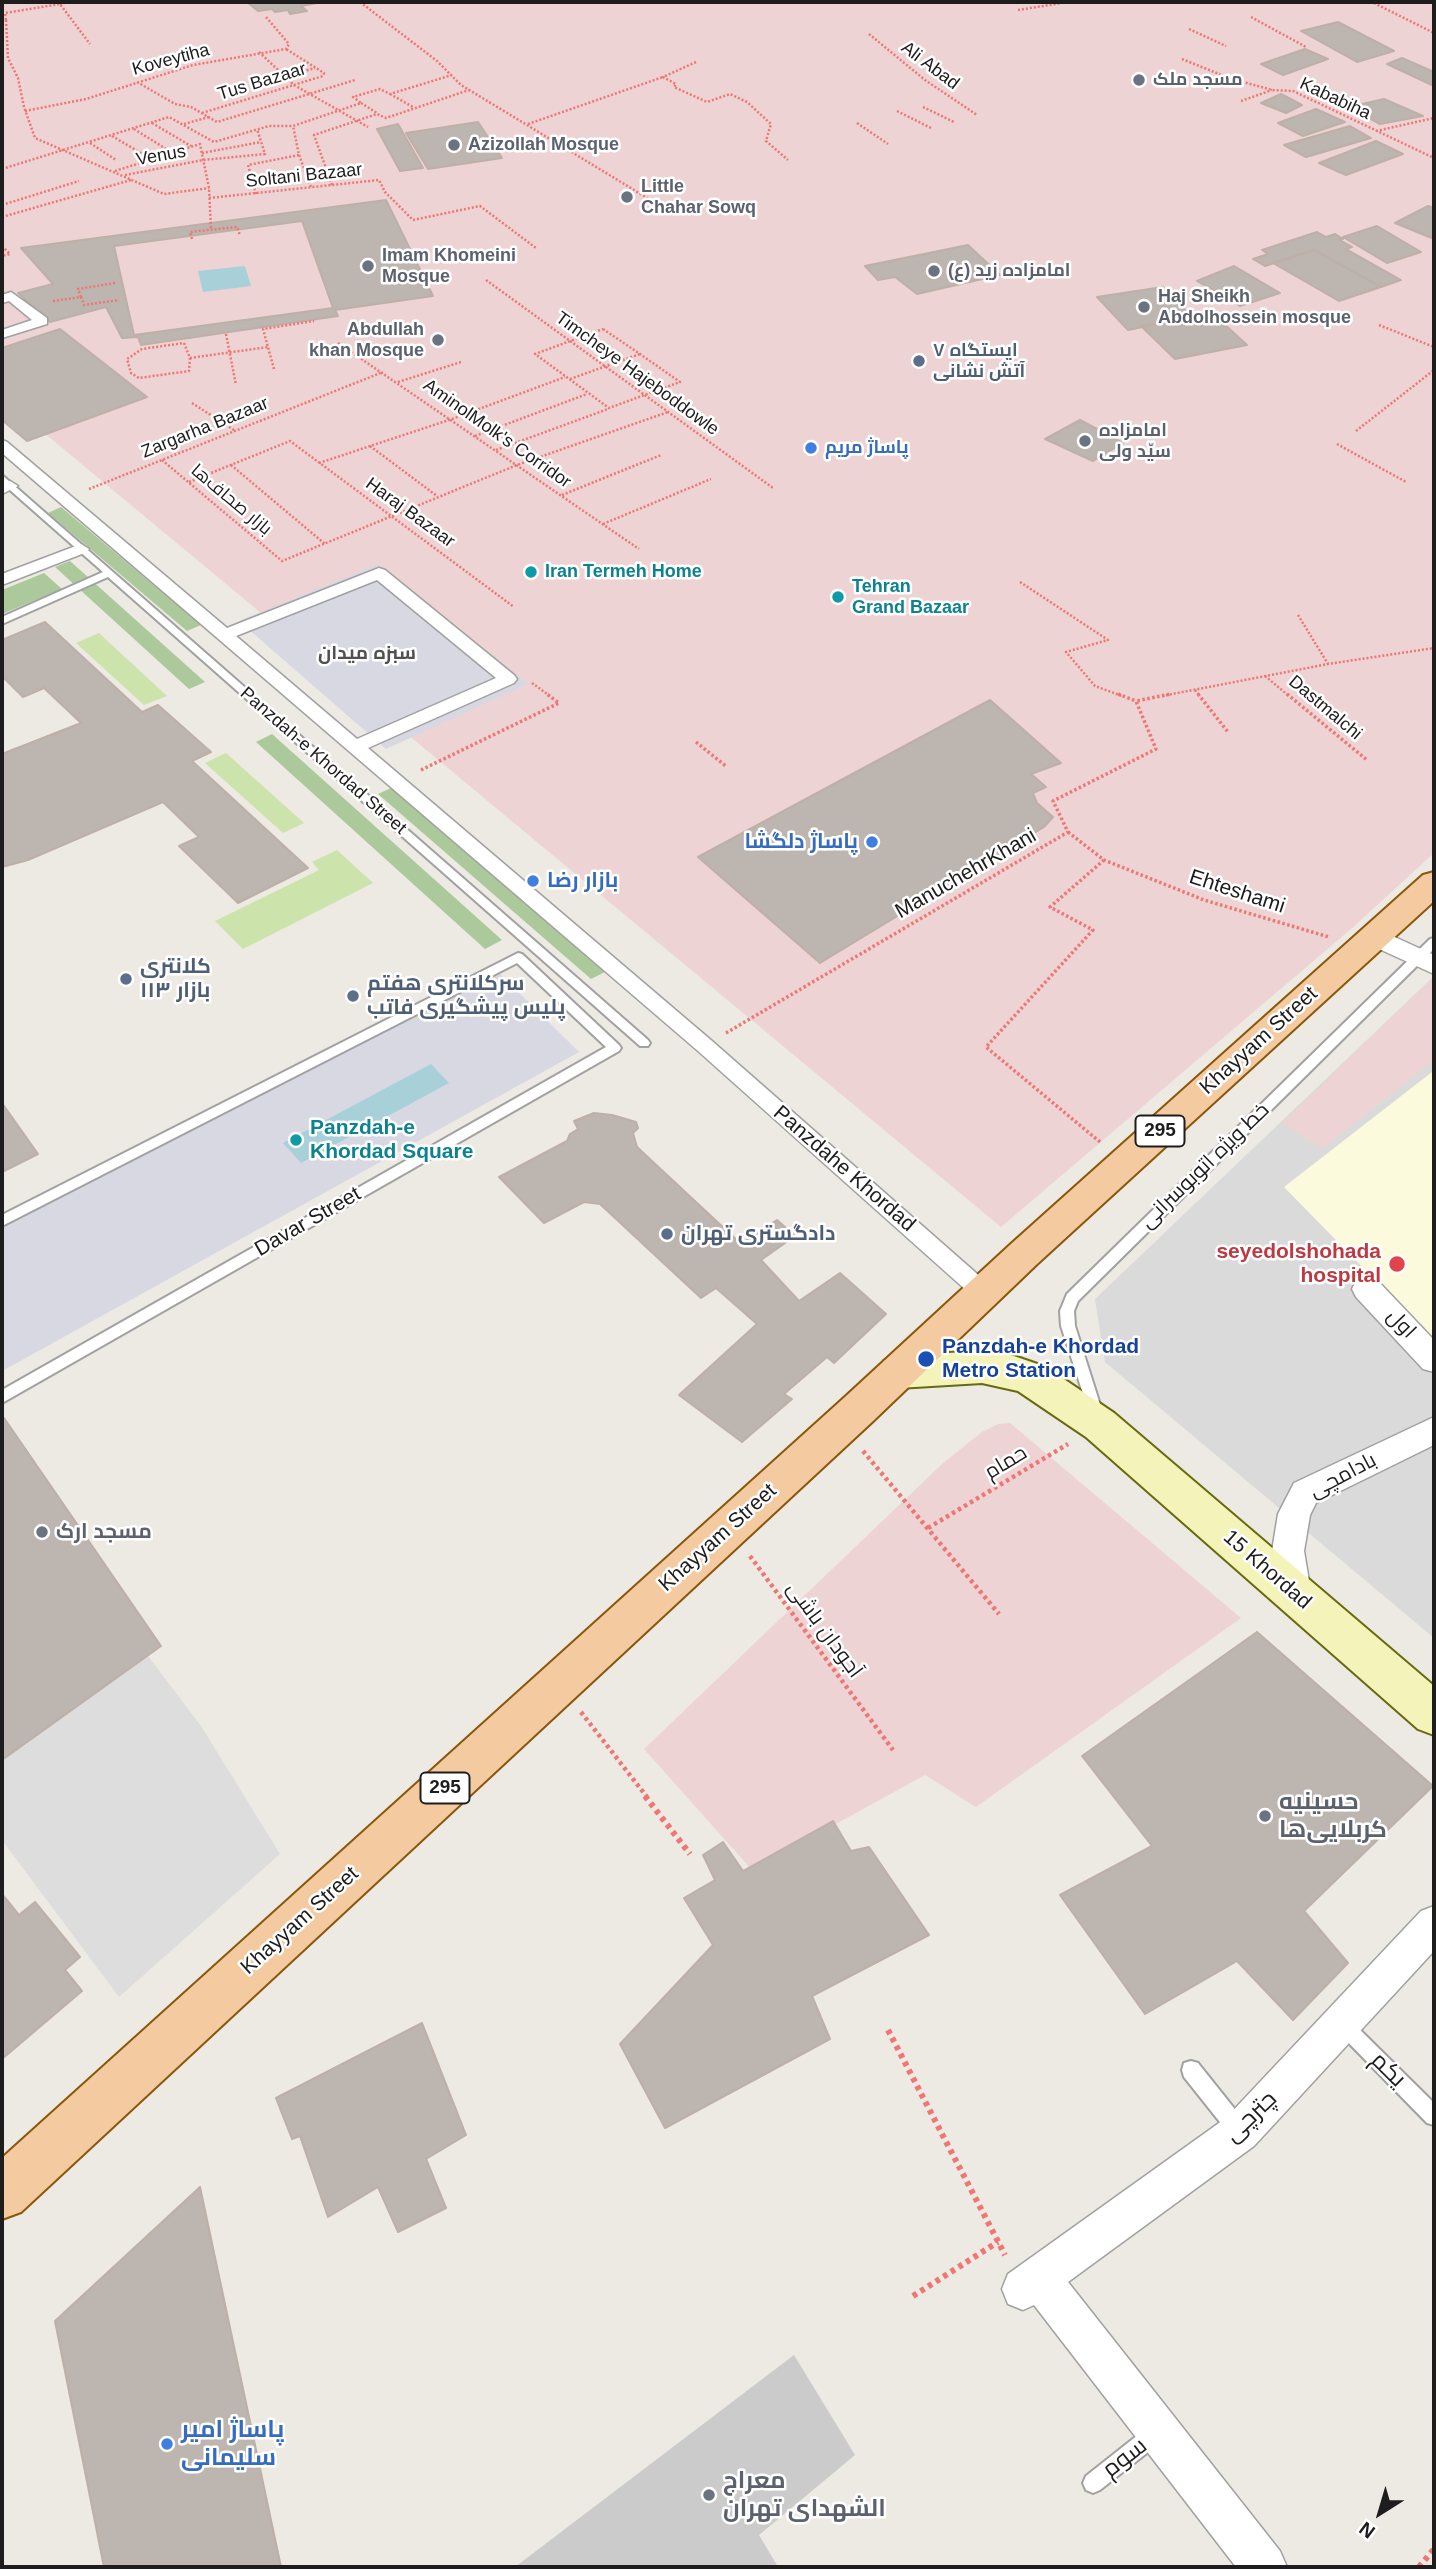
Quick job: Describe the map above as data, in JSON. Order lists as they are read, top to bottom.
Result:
{
  "streets": {
    "main road": ["Khayyam Street", "295", "15 Khordad"],
    "street": [
      "Panzdahe Khordad",
      "اول",
      "بادامچی",
      "چترچی"
    ],
    "lane": [
      "Panzdah-e Khordad Street",
      "خط ویژه اتوبوسرانی",
      "Davar Street",
      "یکم",
      "سوم"
    ],
    "path": [
      "Koveytiha",
      "Ali Abad",
      "Tus Bazaar",
      "Kababiha",
      "Venus",
      "Soltani Bazaar",
      "Timcheye Hajeboddowle",
      "Zargarha Bazaar",
      "AminolMolk's Corridor",
      "بازار صحاف‌ها",
      "Haraj Bazaar",
      "Dastmalchi",
      "ManuchehrKhani",
      "Ehteshami",
      "حمام",
      "آجودان باشی"
    ]
  },
  "crossings": [
    ["Koveytiha", "Tus Bazaar"],
    ["Zargarha Bazaar", "AminolMolk's Corridor"],
    ["Zargarha Bazaar", "بازار صحاف‌ها"],
    ["Zargarha Bazaar", "Panzdahe Khordad"],
    ["ManuchehrKhani", "Ehteshami"],
    ["ManuchehrKhani", "Panzdahe Khordad"],
    ["Ehteshami", "Khayyam Street"],
    ["Khayyam Street", "Panzdahe Khordad"],
    ["Khayyam Street", "15 Khordad"],
    ["Khayyam Street", "آجودان باشی"],
    ["خط ویژه اتوبوسرانی", "حمام"],
    ["خط ویژه اتوبوسرانی", "15 Khordad"],
    ["حمام", "15 Khordad"],
    ["بادامچی", "15 Khordad"],
    ["یکم", "چترچی"]
  ],
  "districts": ["سبزه میدان"],
  "places": [
    "مسجد ملک",
    "Azizollah Mosque",
    "Little Chahar Sowq",
    "Imam Khomeini Mosque",
    "امامزاده زید (ع)",
    "Haj Sheikh Abdolhossein mosque",
    "Abdullah khan Mosque",
    "ایستگاه ۷ آتش نشانی",
    "امامزاده سیّد ولی",
    "پاساژ مریم",
    "Iran Termeh Home",
    "Tehran Grand Bazaar",
    "پاساژ دلگشا",
    "بازار رضا",
    "کلانتری ۱۱۳ بازار",
    "سرکلانتری هفتم پلیس پیشگیری فاتب",
    "Panzdah-e Khordad Square",
    "دادگستری تهران",
    "seyedolshohada hospital",
    "Panzdah-e Khordad Metro Station",
    "مسجد ارک",
    "حسینیه کربلایی‌ها",
    "پاساژ امیر سلیمانی",
    "معراج الشهدای تهران"
  ],
  "north": "bottom left"
}
